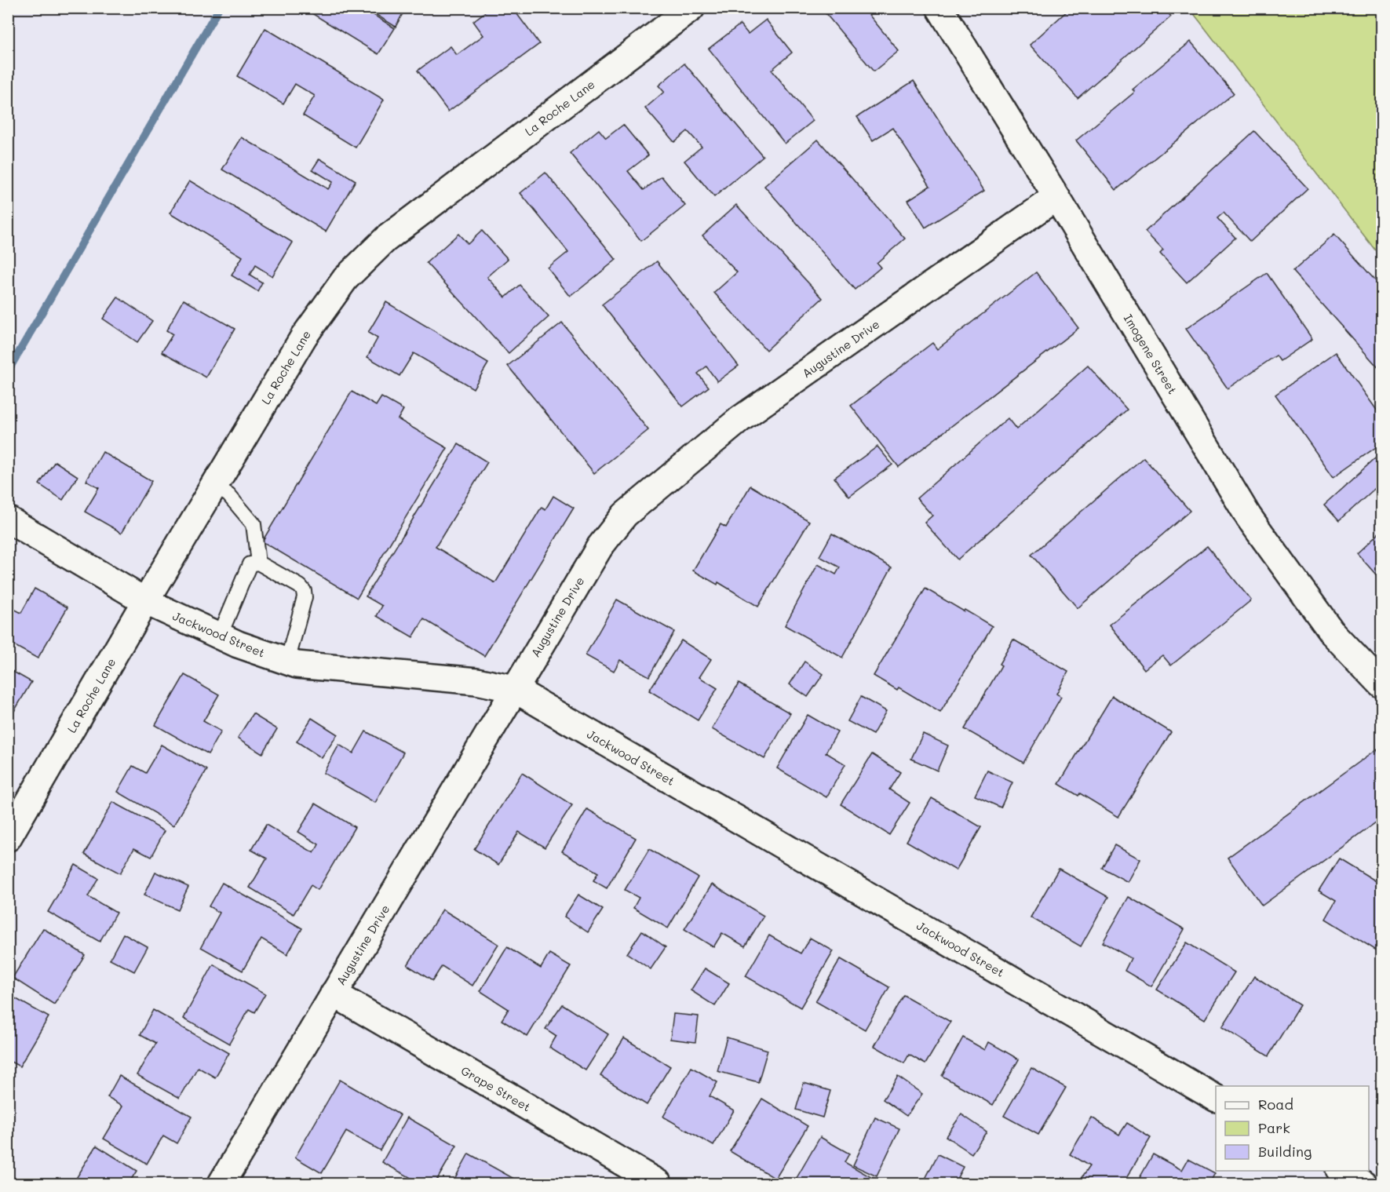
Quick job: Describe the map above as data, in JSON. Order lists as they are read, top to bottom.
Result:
{
  "streets": {
    "street": [
      "La Roche Lane",
      "Augustine Drive",
      "Imogene Street",
      "Jackwood Street",
      "Grape Street"
    ]
  },
  "crossings": [
    ["La Roche Lane", "Jackwood Street"],
    ["Augustine Drive", "Imogene Street"],
    ["Augustine Drive", "Jackwood Street"],
    ["Augustine Drive", "Grape Street"]
  ],
  "legend": ["Road", "Park", "Building"]
}
